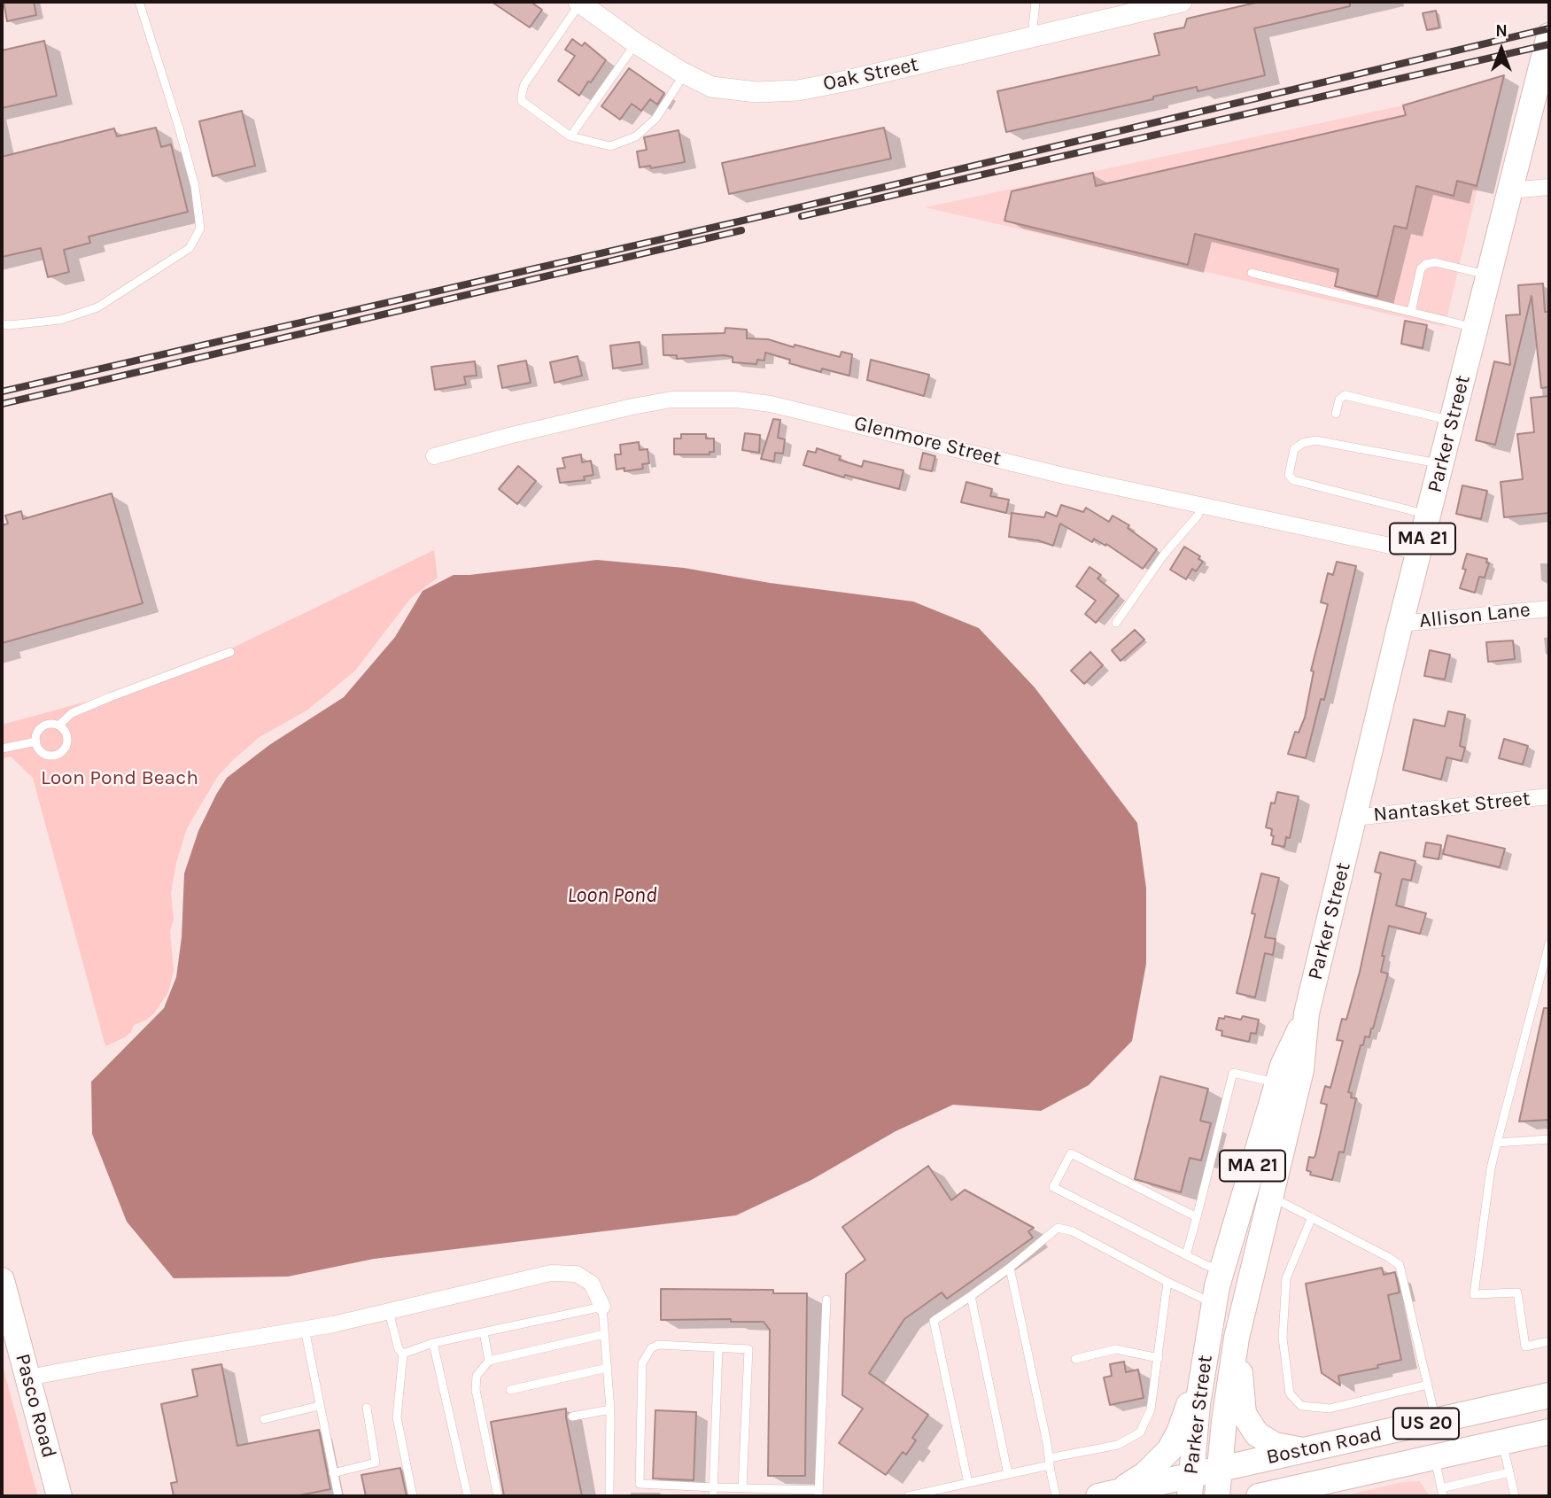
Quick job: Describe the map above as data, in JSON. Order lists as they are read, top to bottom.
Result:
{
  "streets": {
    "main road": [
      "Parker Street",
      "MA 21",
      "Pasco Road",
      "US 20",
      "Boston Road"
    ],
    "street": [
      "Oak Street",
      "Glenmore Street",
      "Allison Lane",
      "Nantasket Street"
    ]
  },
  "crossings": [
    ["Parker Street", "Glenmore Street"],
    ["Parker Street", "Allison Lane"],
    ["Parker Street", "Nantasket Street"],
    ["Parker Street", "Boston Road"]
  ],
  "water": ["Loon Pond"],
  "parks": ["Loon Pond Beach"],
  "north": "top"
}
